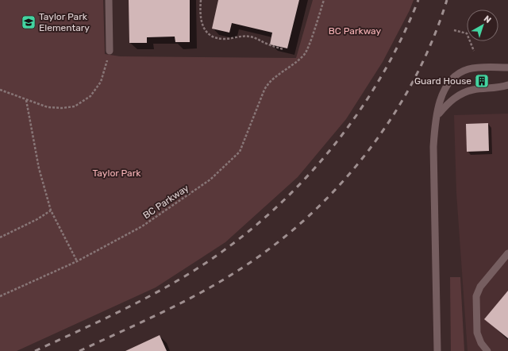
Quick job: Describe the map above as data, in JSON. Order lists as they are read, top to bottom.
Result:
{
  "streets": {
    "path": ["BC Parkway"]
  },
  "parks": ["BC Parkway", "Taylor Park"],
  "places": {
    "school or university": ["Taylor Park Elementary"],
    "building": ["Guard House"]
  },
  "north": "top right"
}
